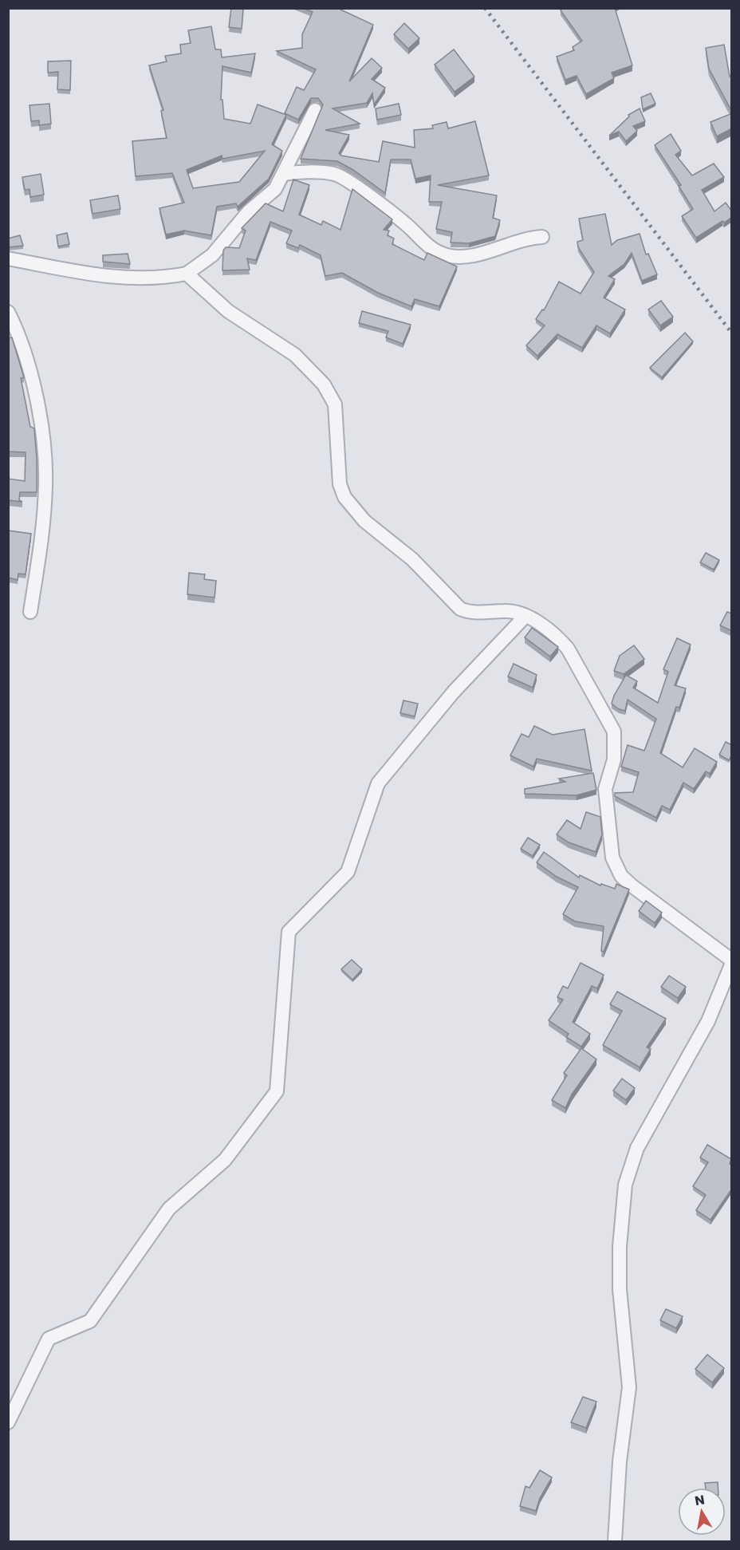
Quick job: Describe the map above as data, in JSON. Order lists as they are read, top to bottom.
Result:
{
  "north": "top"
}
